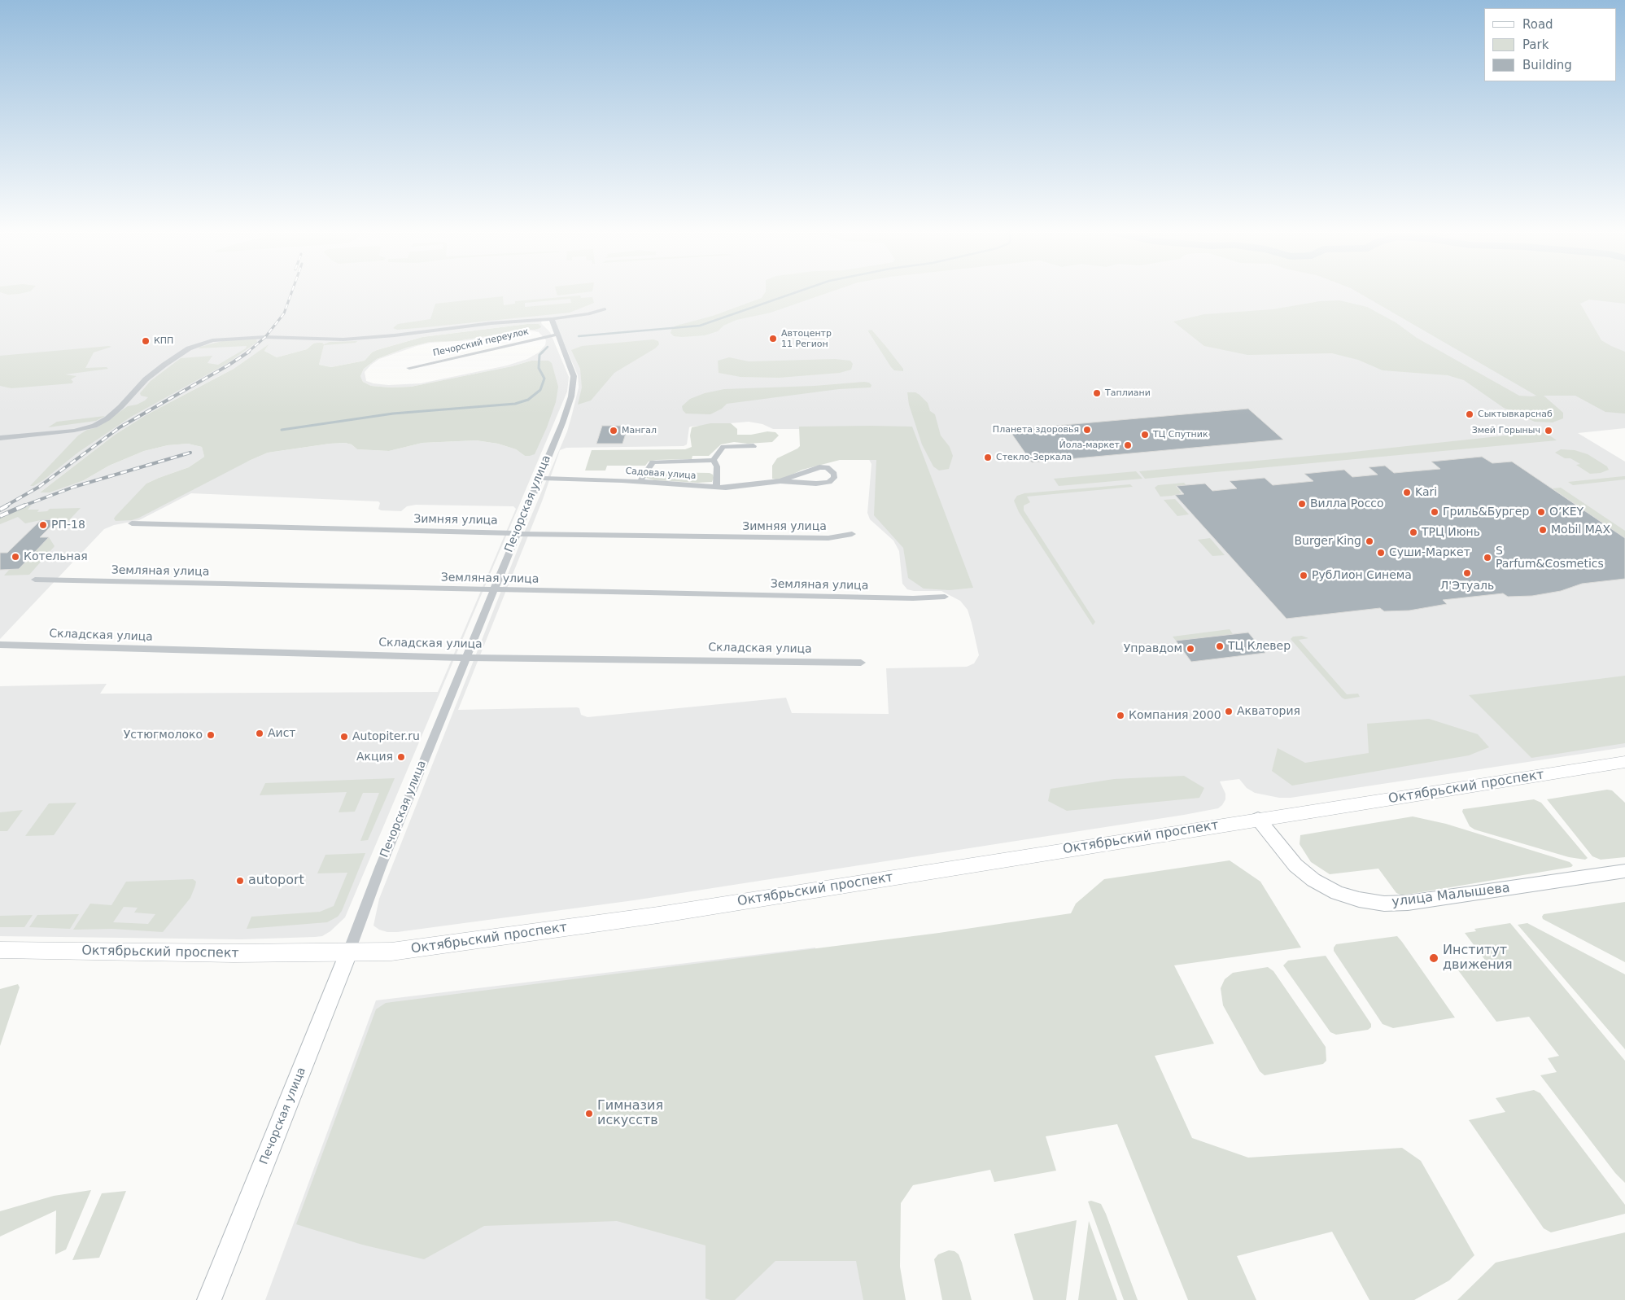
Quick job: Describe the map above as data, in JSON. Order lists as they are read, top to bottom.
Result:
{
  "streets": {
    "main road": ["Октябрьский проспект"],
    "street": [
      "Печорский переулок",
      "Садовая улица",
      "Печорская улица",
      "Зимняя улица",
      "Земляная улица",
      "Складская улица",
      "улица Малышева"
    ]
  },
  "crossings": [
    ["Печорский переулок", "Печорская улица"],
    ["Садовая улица", "Печорская улица"],
    ["Печорская улица", "Зимняя улица"],
    ["Печорская улица", "Земляная улица"],
    ["Печорская улица", "Складская улица"],
    ["Печорская улица", "Октябрьский проспект"],
    ["Октябрьский проспект", "улица Малышева"]
  ],
  "places": [
    "Автоцентр 11 Регион",
    "КПП",
    "Таплиани",
    "Сыктывкарснаб",
    "Планета здоровья",
    "Мангал",
    "Змей Горыныч",
    "ТЦ Спутник",
    "Йола-маркет",
    "Стекло-Зеркала",
    "Kari",
    "Вилла Россо",
    "Гриль&Бургер",
    "O’KEY",
    "РП-18",
    "Mobil MAX",
    "ТРЦ Июнь",
    "Burger King",
    "Суши-Маркет",
    "Котельная",
    "S Parfum&Cosmetics",
    "Л'Этуаль",
    "РубЛион Синема",
    "ТЦ Клевер",
    "Управдом",
    "Акватория",
    "Компания 2000",
    "Аист",
    "Устюгмолоко",
    "Autopiter.ru",
    "Акция",
    "autoport",
    "Институт движения",
    "Гимназия искусств"
  ],
  "legend": ["Road", "Park", "Building"]
}
